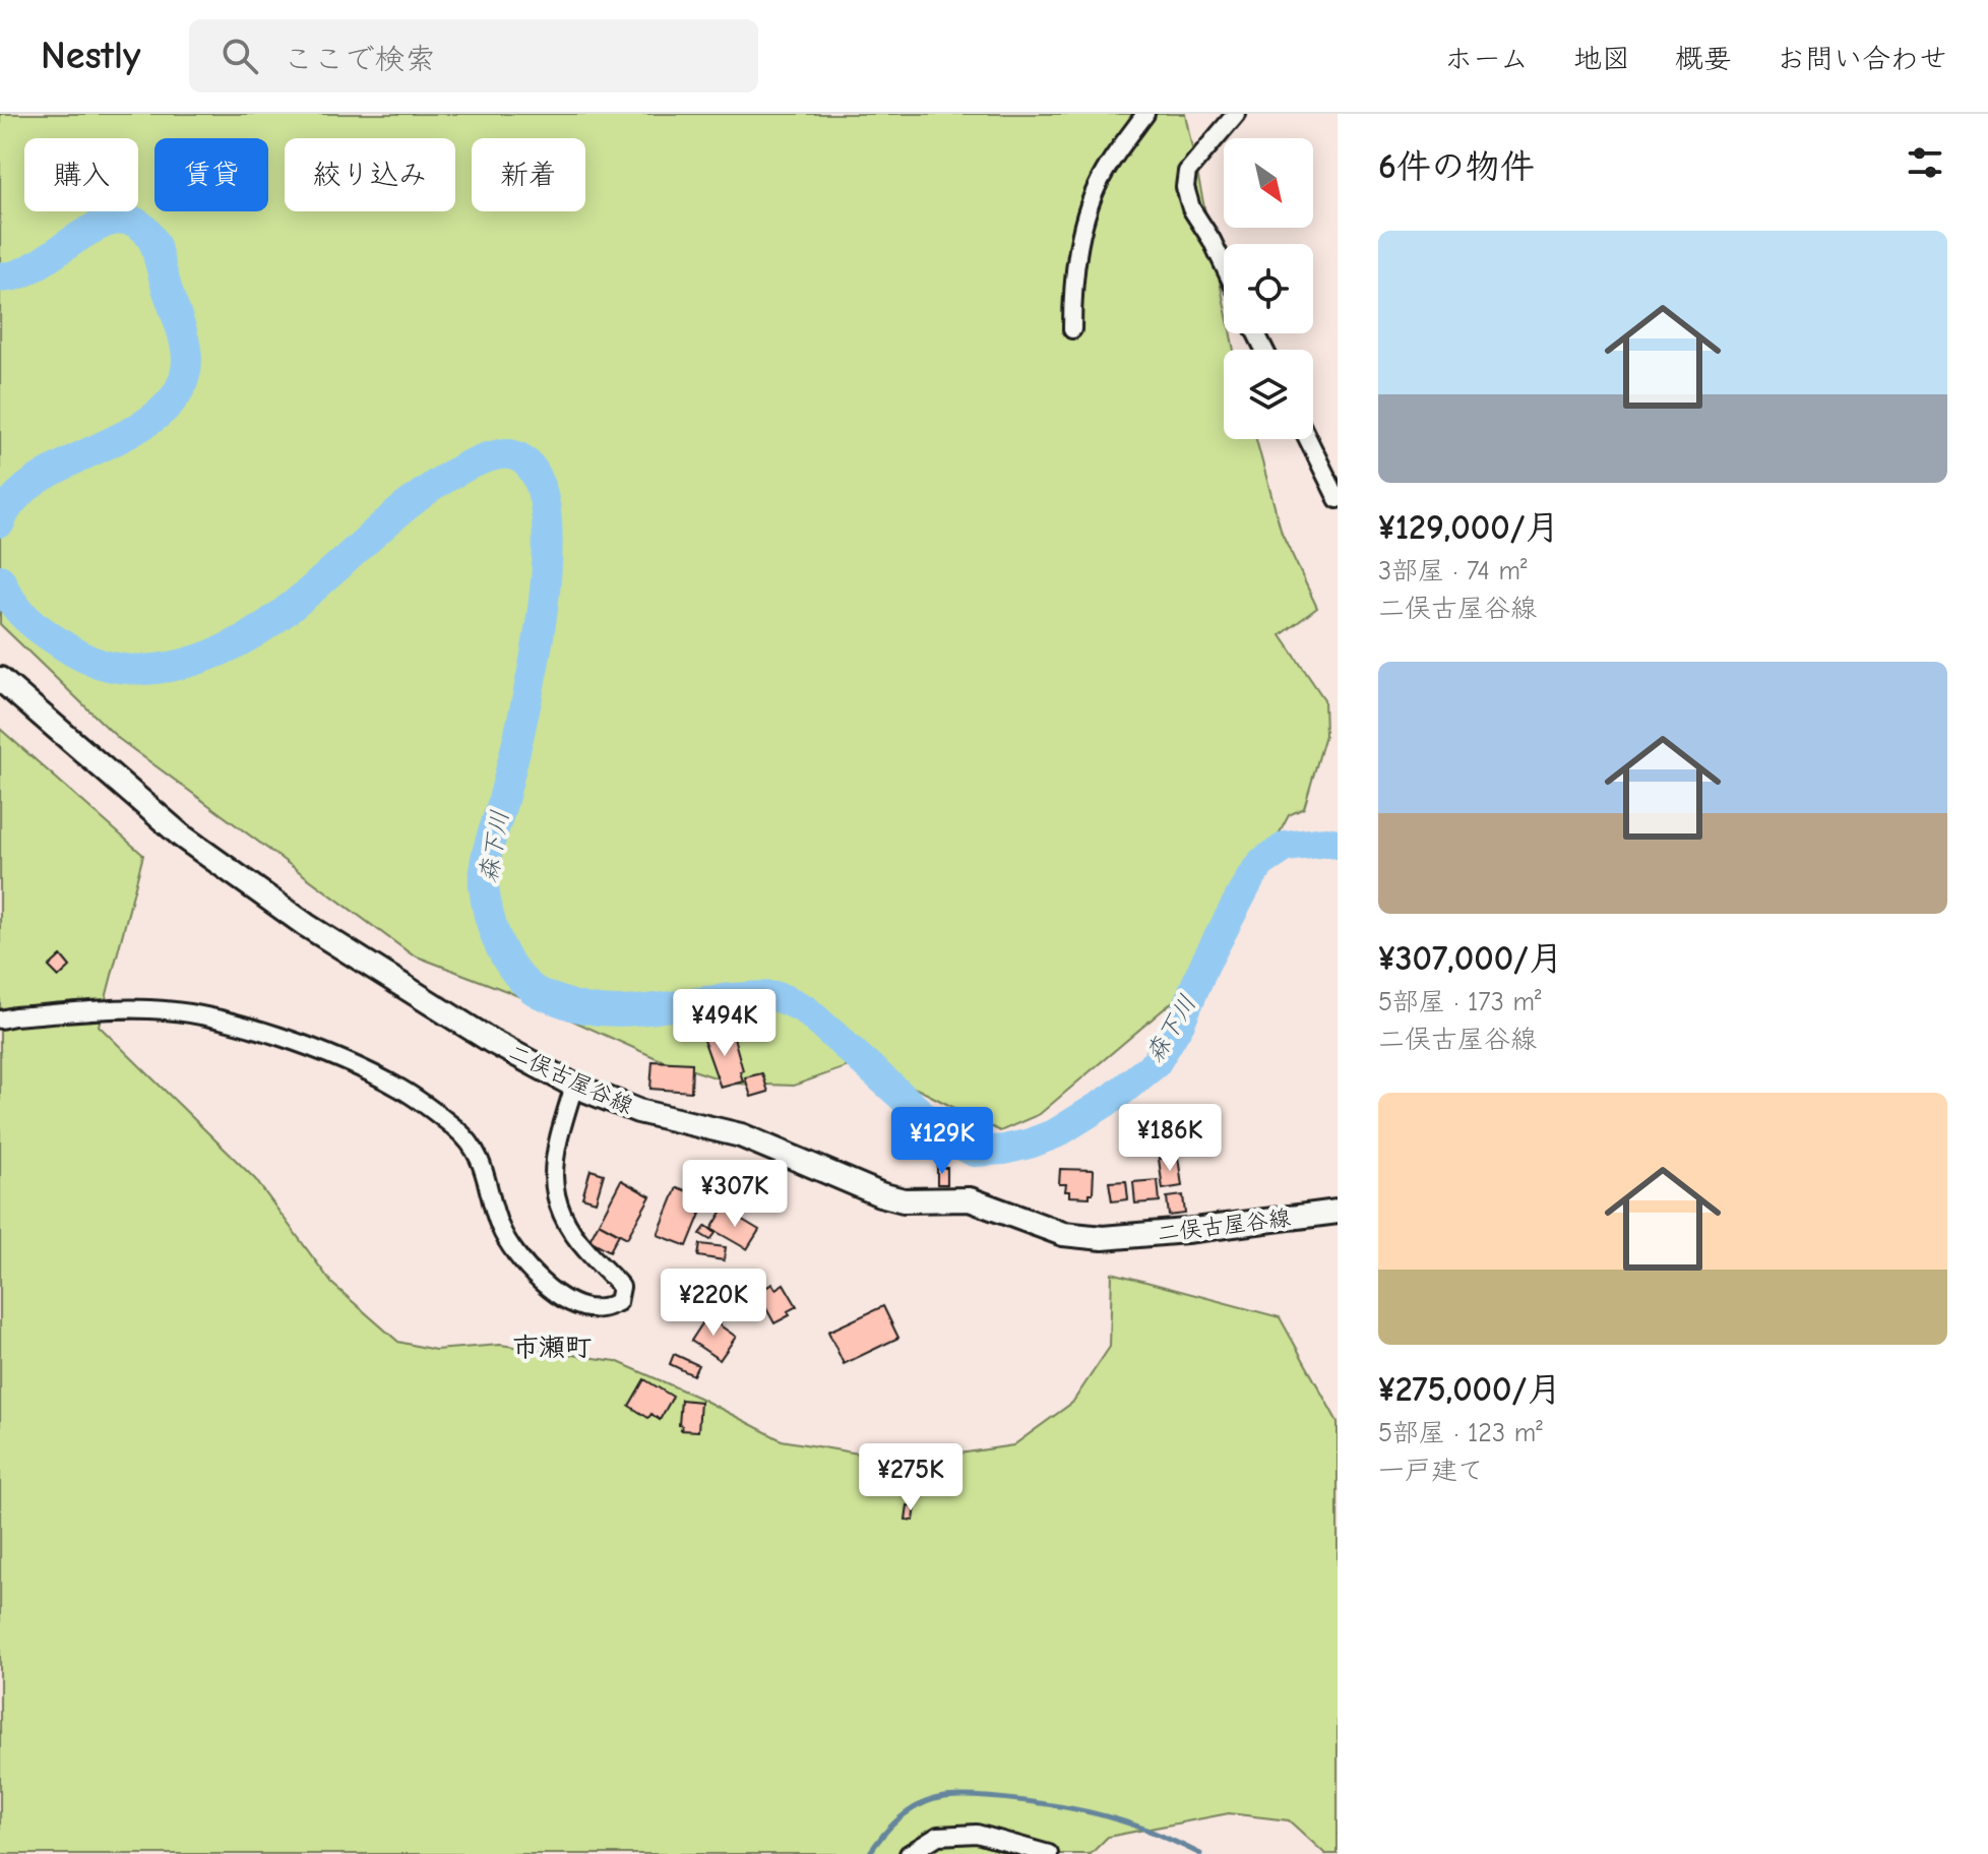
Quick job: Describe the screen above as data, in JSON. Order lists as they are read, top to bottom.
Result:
{
  "streets": {
    "main road": ["二俣古屋谷線"]
  },
  "districts": ["市瀬町"],
  "water": ["森下川"],
  "north": "bottom right",
  "page": {
    "header": "Nestly",
    "search": "ここで検索",
    "nav": [
      "ホーム",
      "地図",
      "概要",
      "お問い合わせ"
    ],
    "heading": "6件の物件",
    "chip": [
      "購入",
      "賃貸",
      "絞り込み",
      "新着"
    ],
    "list": [
      {
        "name": "¥129,000/月",
        "note": "3部屋 · 74 m² · 二俣古屋谷線"
      },
      {
        "name": "¥307,000/月",
        "note": "5部屋 · 173 m² · 二俣古屋谷線"
      },
      {
        "name": "¥275,000/月",
        "note": "5部屋 · 123 m² · 一戸建て"
      }
    ],
    "price": [
      "¥494K",
      "¥186K",
      "¥129K",
      "¥307K",
      "¥220K",
      "¥275K"
    ]
  }
}
